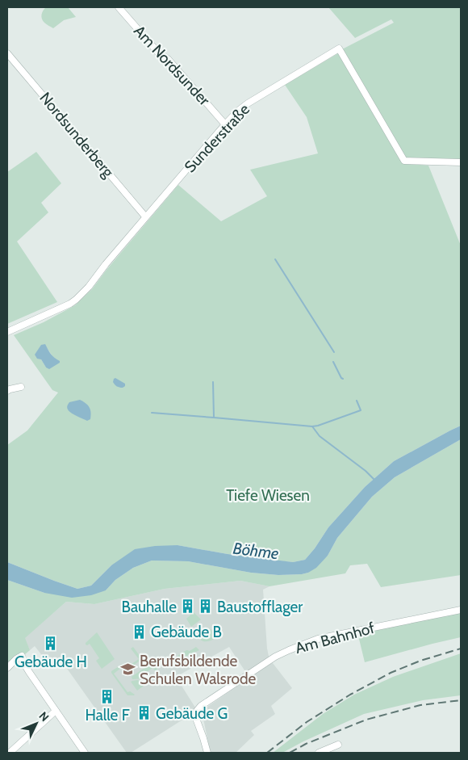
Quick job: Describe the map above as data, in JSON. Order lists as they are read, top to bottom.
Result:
{
  "streets": {
    "street": [
      "Am Nordsunder",
      "Nordsunderberg",
      "Sunderstraße",
      "Am Bahnhof"
    ]
  },
  "crossings": [
    ["Am Nordsunder", "Sunderstraße"],
    ["Nordsunderberg", "Sunderstraße"]
  ],
  "water": ["Böhme"],
  "parks": ["Tiefe Wiesen"],
  "places": {
    "building": [
      "Bauhalle",
      "Baustofflager",
      "Gebäude B",
      "Gebäude H",
      "Halle F",
      "Gebäude G"
    ],
    "school or university": ["Berufsbildende Schulen Walsrode"]
  },
  "north": "top right"
}
